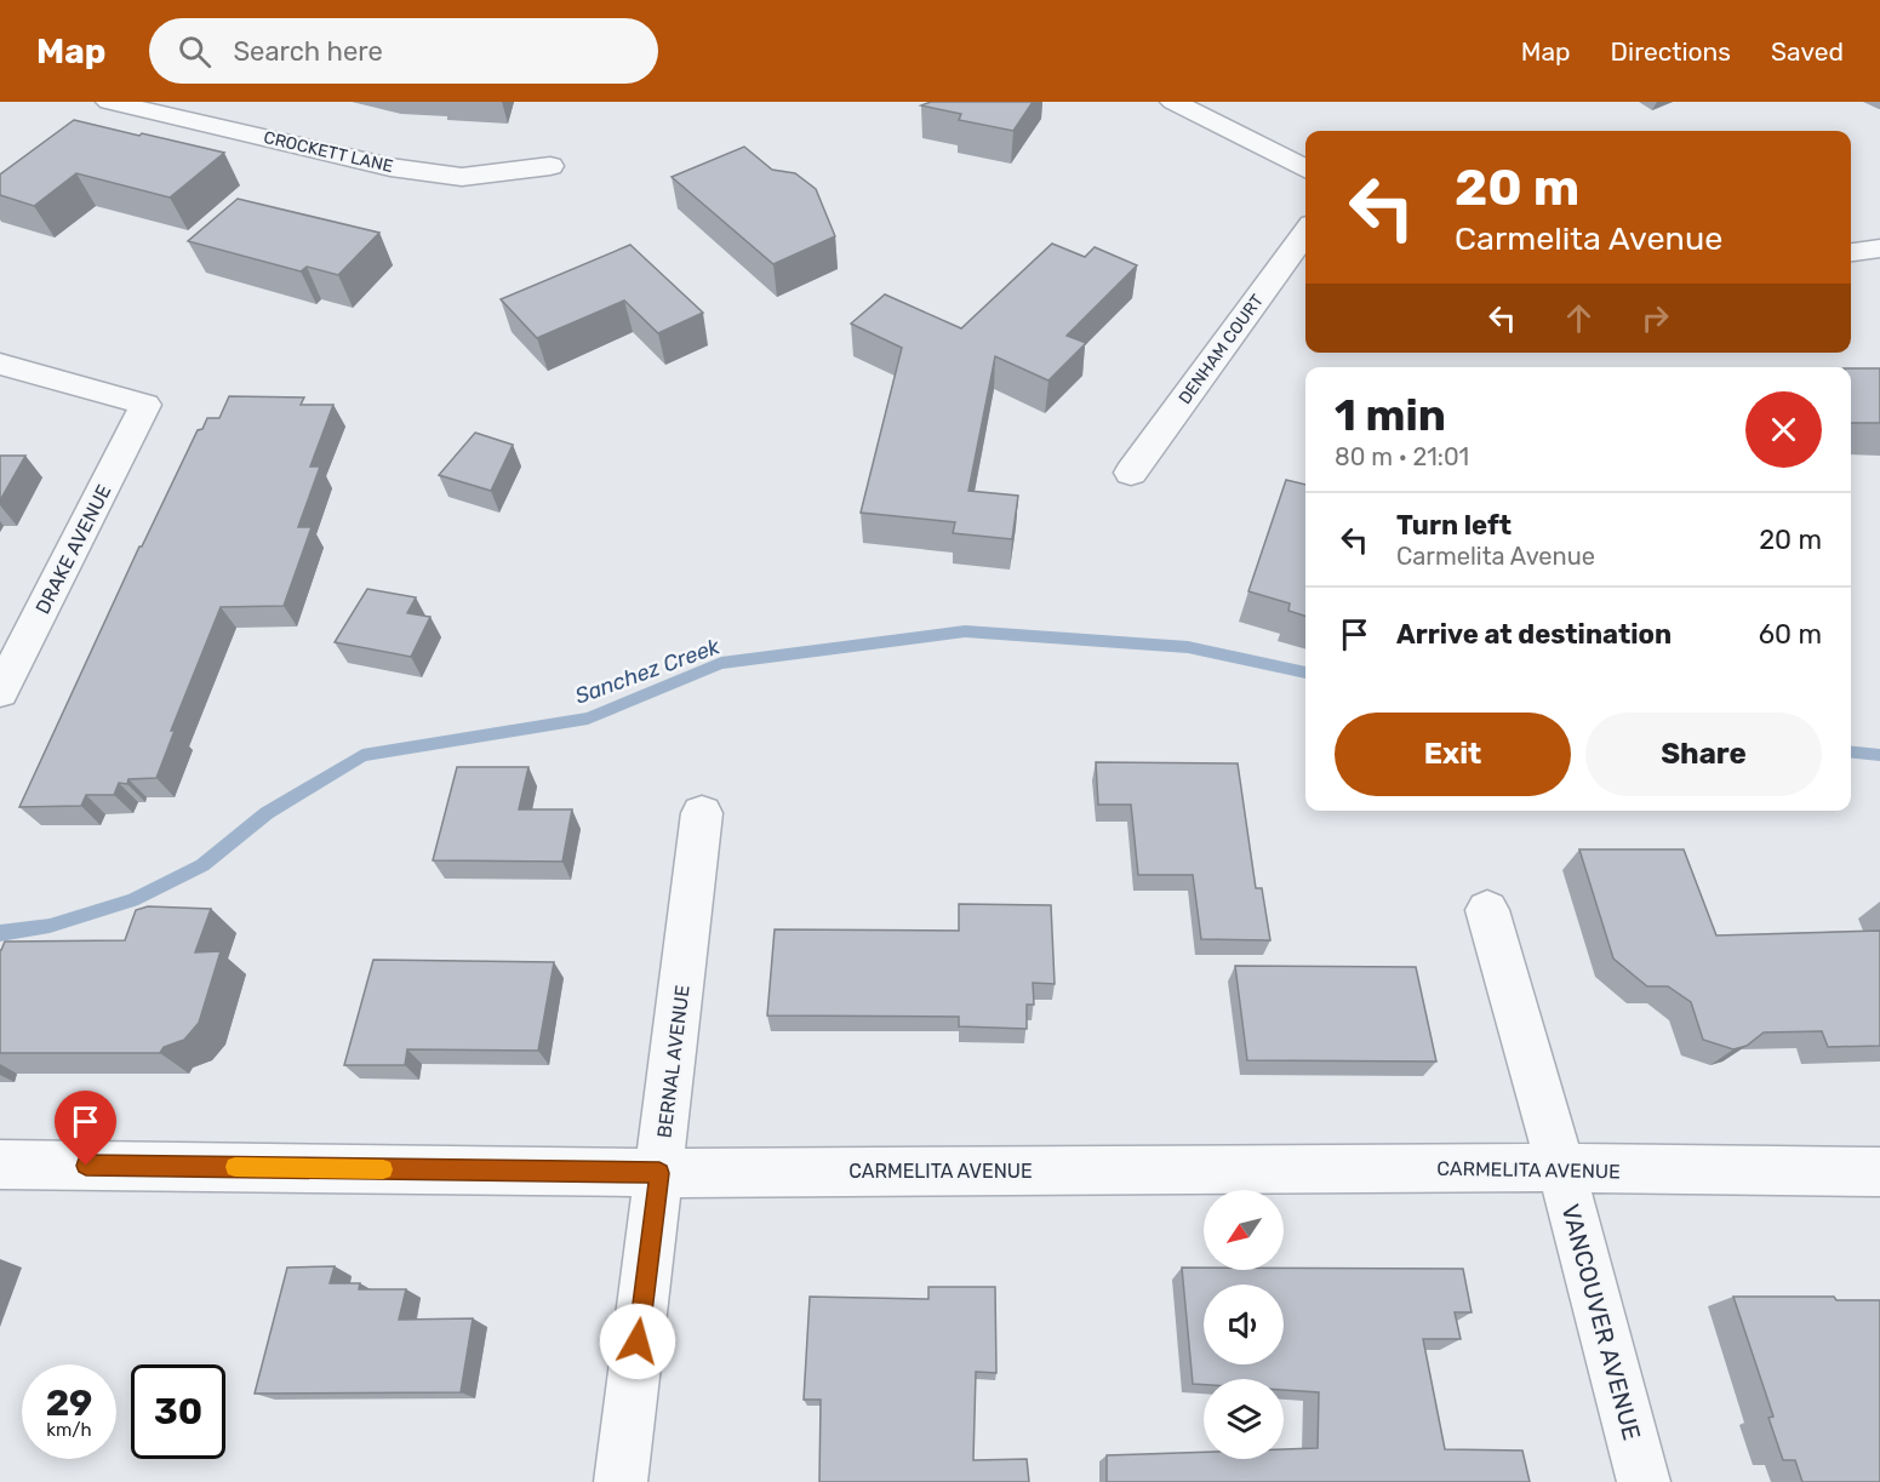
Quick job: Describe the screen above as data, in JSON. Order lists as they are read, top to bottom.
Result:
{
  "streets": {
    "street": [
      "CROCKETT LANE",
      "DENHAM COURT",
      "DRAKE AVENUE",
      "BERNAL AVENUE",
      "CARMELITA AVENUE",
      "VANCOUVER AVENUE"
    ]
  },
  "crossings": [
    ["BERNAL AVENUE", "CARMELITA AVENUE"],
    ["CARMELITA AVENUE", "VANCOUVER AVENUE"]
  ],
  "water": ["Sanchez Creek"],
  "north": "bottom left",
  "page": {
    "header": "Map",
    "search": "Search here",
    "nav": ["Map", "Directions", "Saved"],
    "turn": ["20 m", "Carmelita Avenue"],
    "heading": ["1 min", "80 m · 21:01"],
    "list": [
      {
        "name": "Turn left",
        "note": "Carmelita Avenue",
        "value": "20 m"
      },
      {
        "name": "Arrive at destination",
        "value": "60 m"
      }
    ],
    "buttons": ["Exit", "Share"],
    "speed": "29 km/h",
    "limit": "30"
  }
}
